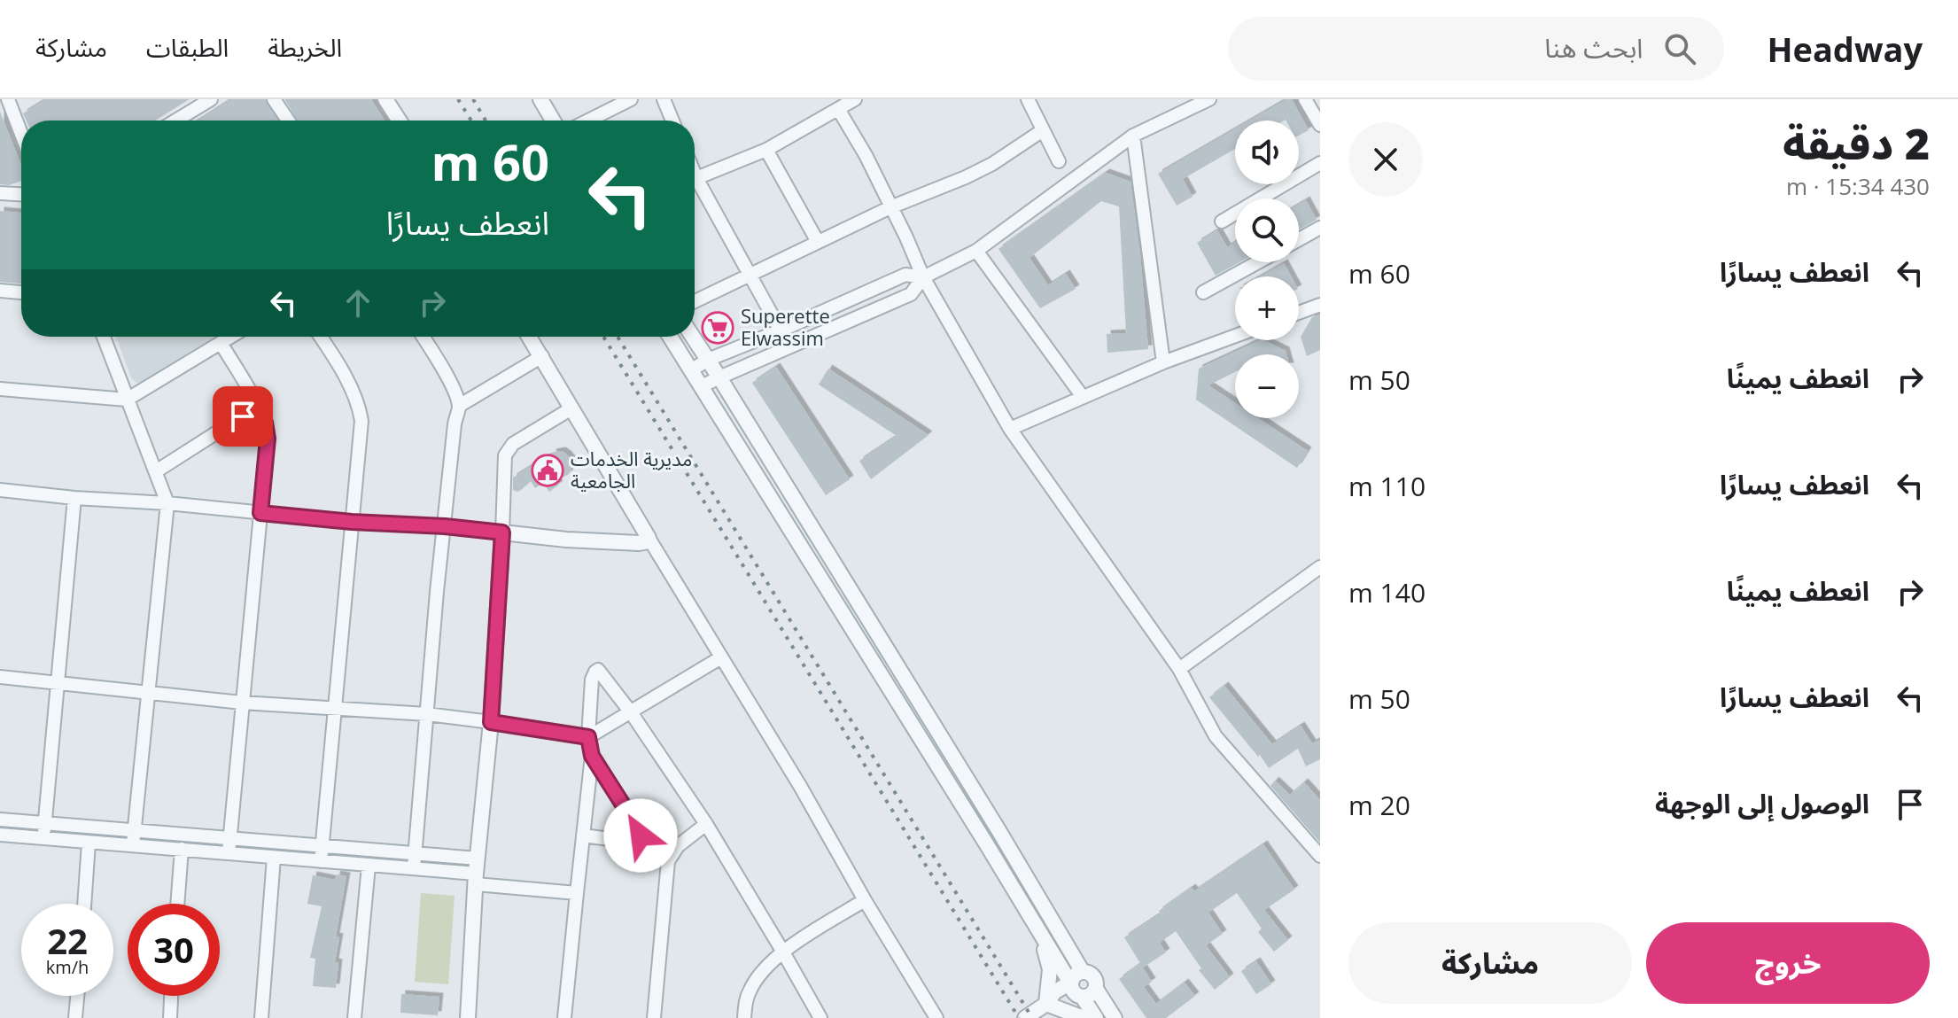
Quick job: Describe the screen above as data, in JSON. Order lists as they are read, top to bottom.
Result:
{
  "places": {
    "supermarket": ["Superette Elwassim"],
    "public building": ["مديرية الخدمات الجامعية"]
  },
  "page": {
    "header": "Headway",
    "search": "ابحث هنا",
    "nav": ["الخريطة", "الطبقات", "مشاركة"],
    "heading": ["2 دقيقة", "430 m · 15:34"],
    "map_buttons": ["+", "−"],
    "turn": ["60 m", "انعطف يسارًا"],
    "list": [
      {
        "name": "انعطف يسارًا",
        "value": "60 m"
      },
      {
        "name": "انعطف يمينًا",
        "value": "50 m"
      },
      {
        "name": "انعطف يسارًا",
        "value": "110 m"
      },
      {
        "name": "انعطف يمينًا",
        "value": "140 m"
      },
      {
        "name": "انعطف يسارًا",
        "value": "50 m"
      },
      {
        "name": "الوصول إلى الوجهة",
        "value": "20 m"
      }
    ],
    "speed": "22 km/h",
    "limit": "30",
    "buttons": ["خروج", "مشاركة"]
  }
}
